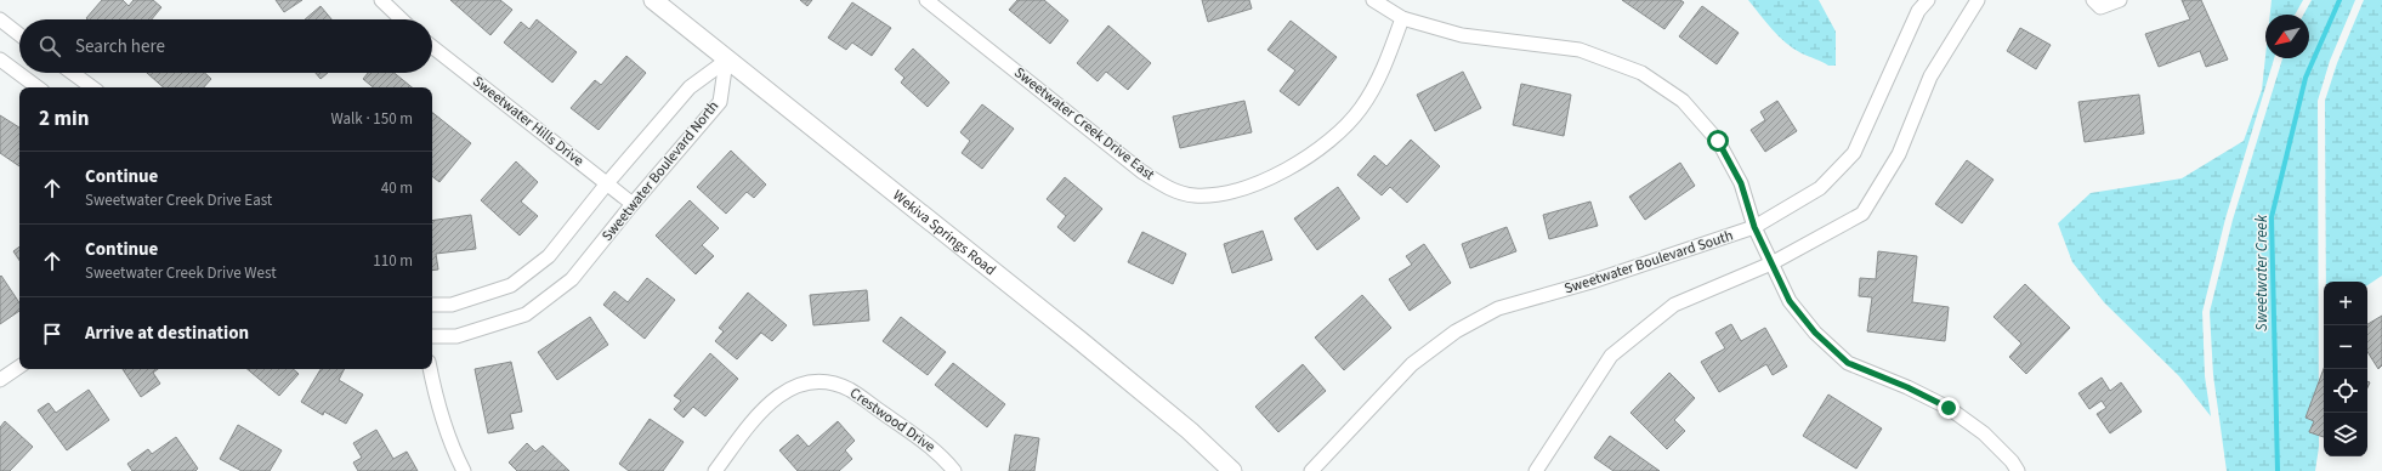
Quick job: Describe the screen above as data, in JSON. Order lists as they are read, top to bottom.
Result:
{
  "streets": {
    "main road": ["Wekiva Springs Road"],
    "street": [
      "Sweetwater Hills Drive",
      "Sweetwater Creek Drive East",
      "Sweetwater Boulevard North",
      "Sweetwater Boulevard South",
      "Crestwood Drive"
    ]
  },
  "crossings": [
    ["Sweetwater Hills Drive", "Sweetwater Boulevard North"],
    ["Sweetwater Boulevard North", "Wekiva Springs Road"]
  ],
  "water": ["Sweetwater Creek"],
  "north": "bottom left",
  "page": {
    "search": "Search here",
    "heading": ["2 min", "Walk · 150 m"],
    "list": [
      ["Continue", "Sweetwater Creek Drive East", "40 m"],
      ["Continue", "Sweetwater Creek Drive West", "110 m"],
      "Arrive at destination"
    ],
    "map_buttons": ["+", "−"]
  }
}
